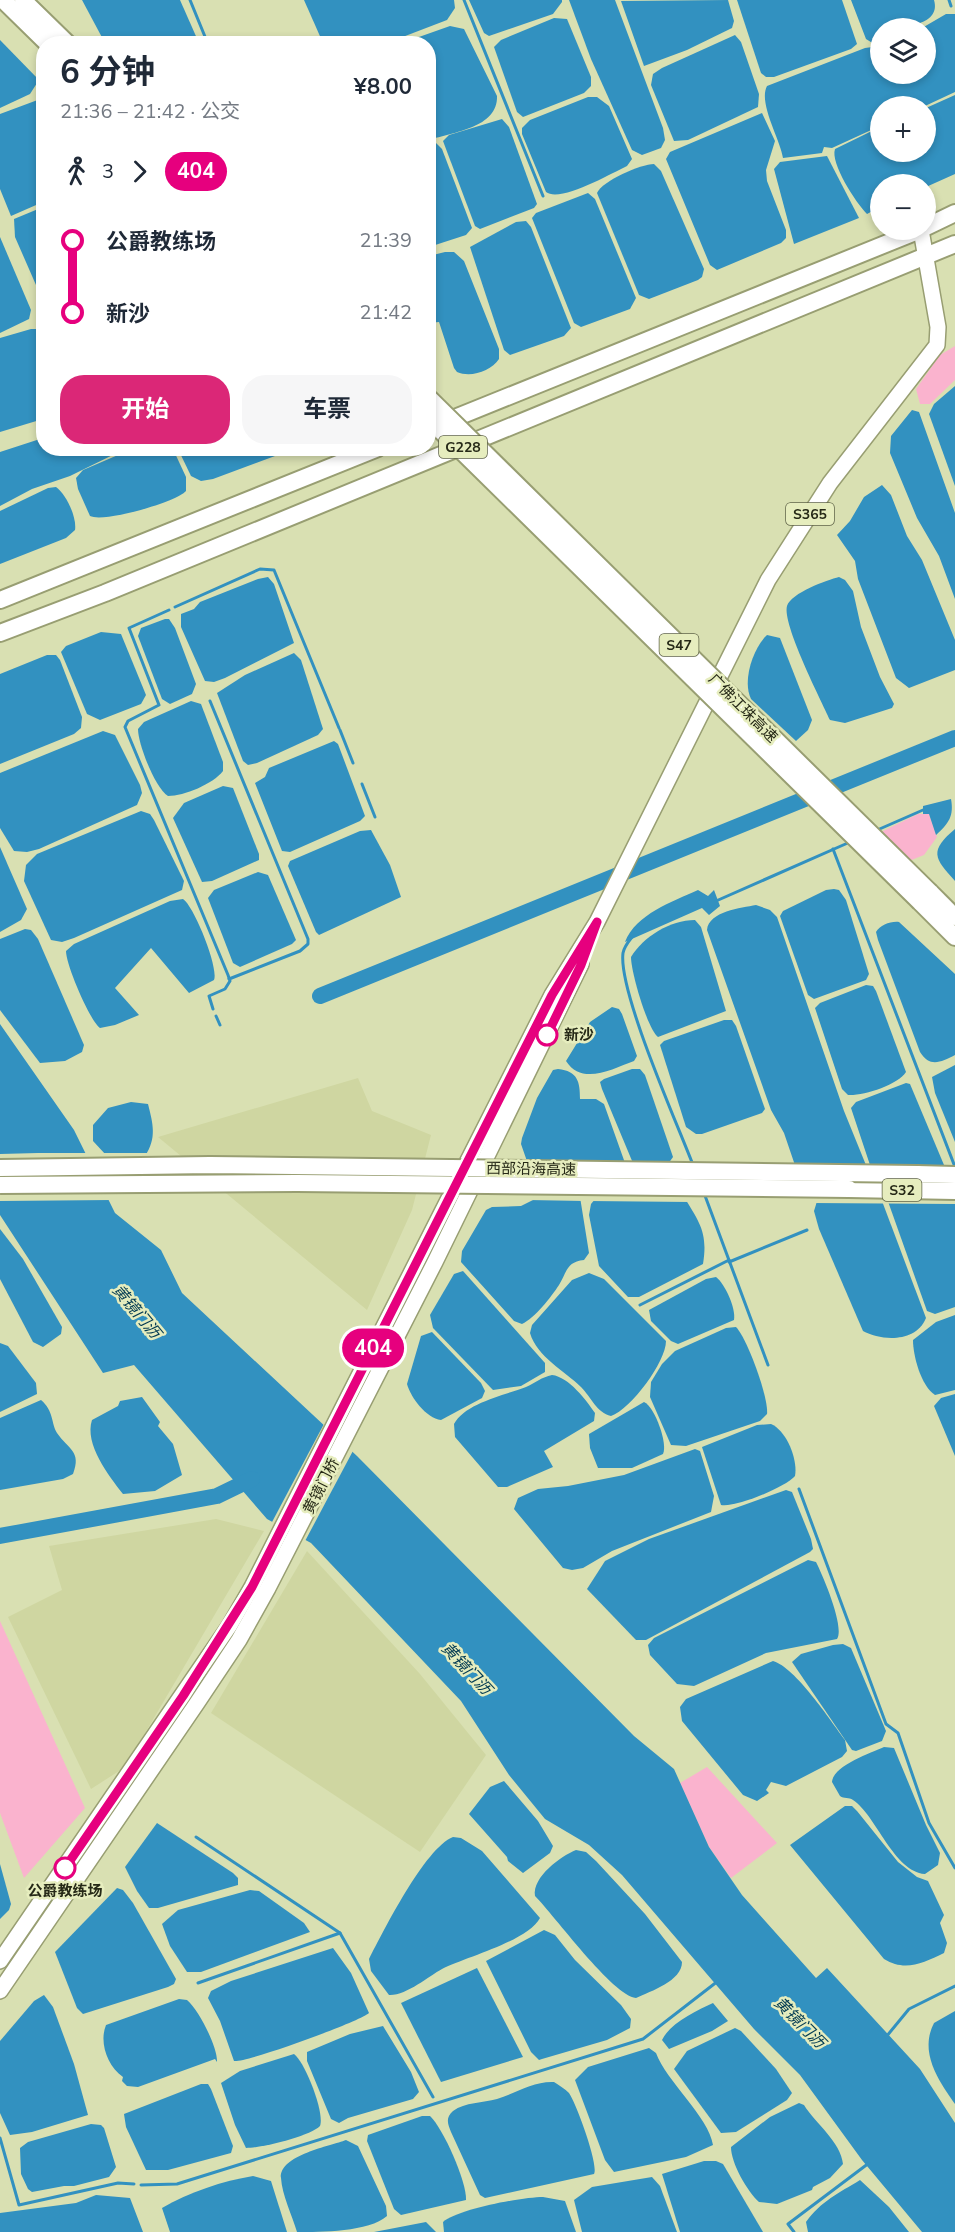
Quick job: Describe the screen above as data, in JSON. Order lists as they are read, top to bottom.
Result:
{
  "streets": {
    "highway": [
      "G228",
      "S47",
      "广佛江珠高速",
      "西部沿海高速",
      "S32"
    ],
    "main road": ["S365", "黄镜门桥"]
  },
  "crossings": [
    ["G228", "S365"],
    ["S365", "黄镜门桥"]
  ],
  "water": ["黄镜门沥"],
  "places": ["新沙", "公爵教练场"],
  "lines": ["bus line 404"],
  "page": {
    "on_map": "404",
    "map_buttons": ["+", "−"],
    "heading": ["6 分钟", "21:36 – 21:42 · 公交", "¥8.00"],
    "legs": ["3", "404"],
    "list": [
      {
        "name": "公爵教练场",
        "value": "21:39"
      },
      {
        "name": "新沙",
        "value": "21:42"
      }
    ],
    "buttons": ["开始", "车票"]
  }
}
